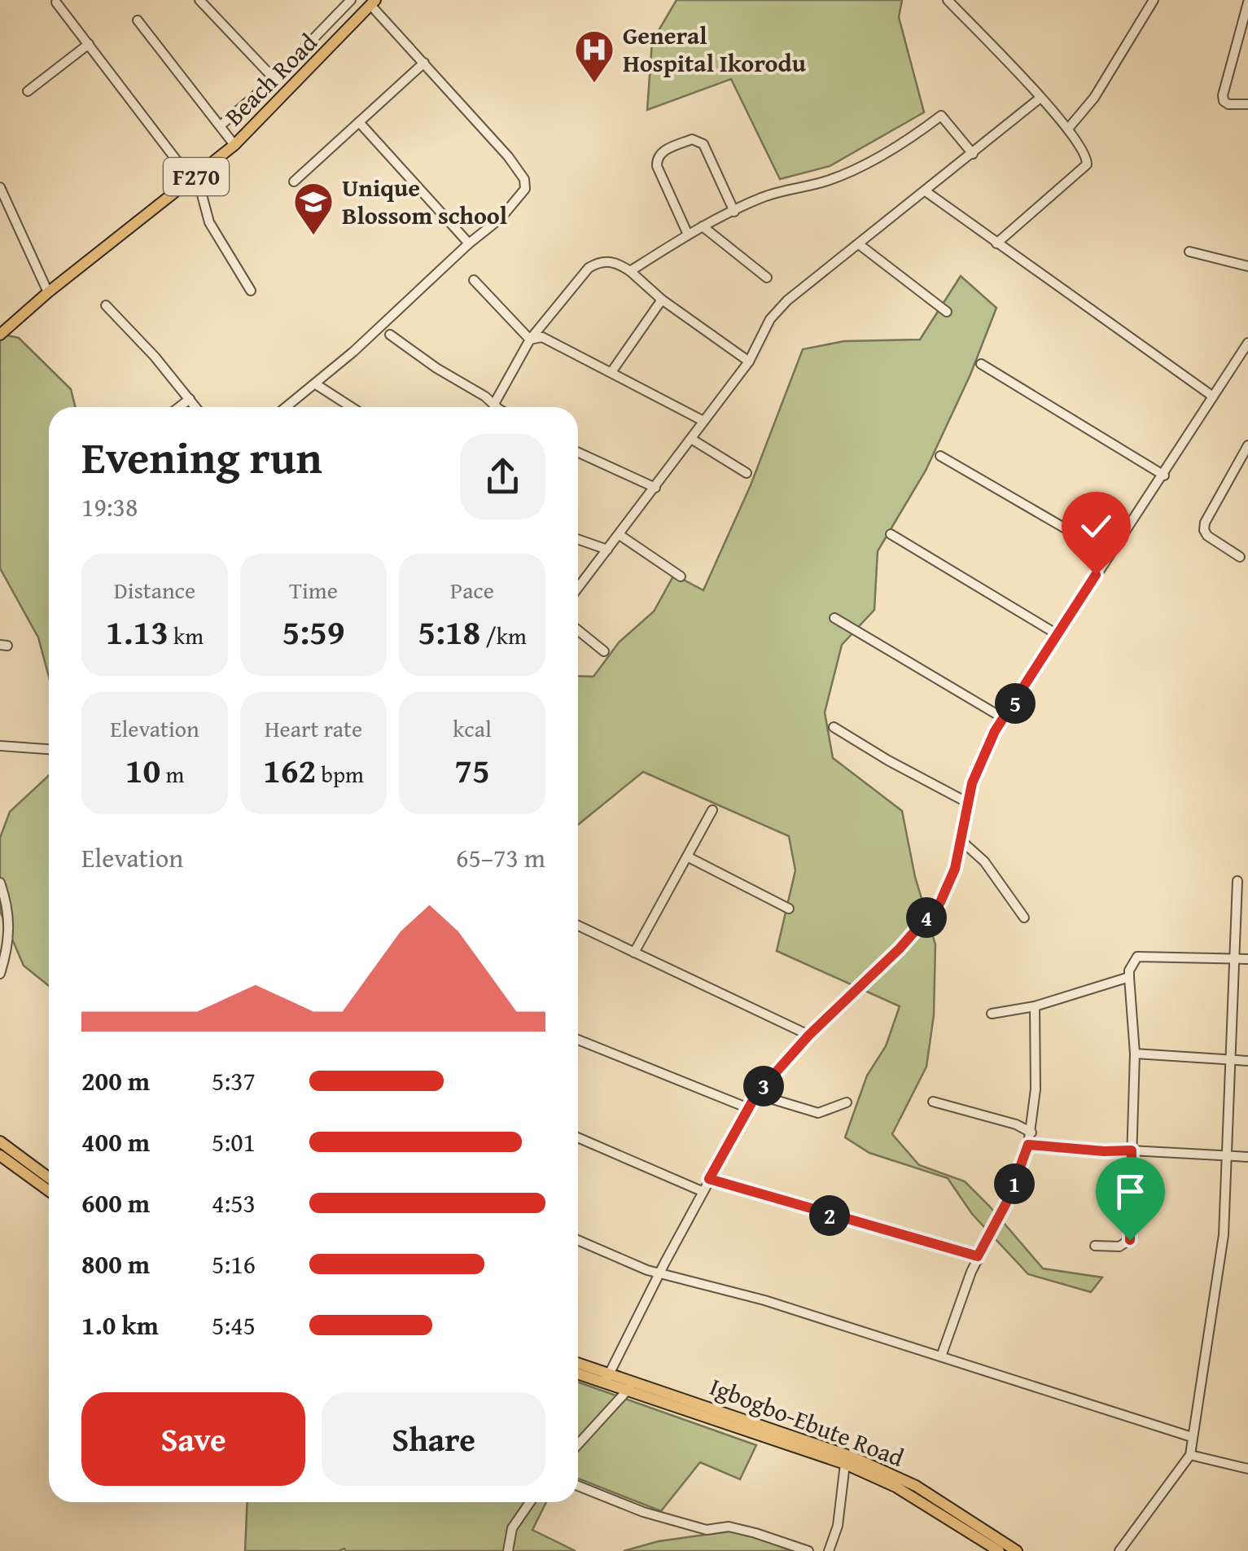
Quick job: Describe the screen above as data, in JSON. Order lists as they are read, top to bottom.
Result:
{
  "streets": {
    "main road": ["Beach Road", "F270", "Igbogbo-Ebute Road"]
  },
  "places": {
    "hospital": ["General Hospital Ikorodu"],
    "school or university": ["Unique Blossom school"]
  },
  "page": {
    "heading": ["Evening run", "19:38"],
    "stats": [
      ["Distance", "1.13 km"],
      ["Time", "5:59"],
      ["Pace", "5:18 /km"],
      ["Elevation", "10 m"],
      ["Heart rate", "162 bpm"],
      ["kcal", "75"]
    ],
    "pins": [
      "5",
      "4",
      "3",
      "1",
      "2"
    ],
    "chart": ["Elevation", "65–73 m"],
    "list": [
      {
        "name": "200 m",
        "note": "5:37"
      },
      {
        "name": "400 m",
        "note": "5:01"
      },
      {
        "name": "600 m",
        "note": "4:53"
      },
      {
        "name": "800 m",
        "note": "5:16"
      },
      {
        "name": "1.0 km",
        "note": "5:45"
      }
    ],
    "buttons": ["Save", "Share"]
  }
}
